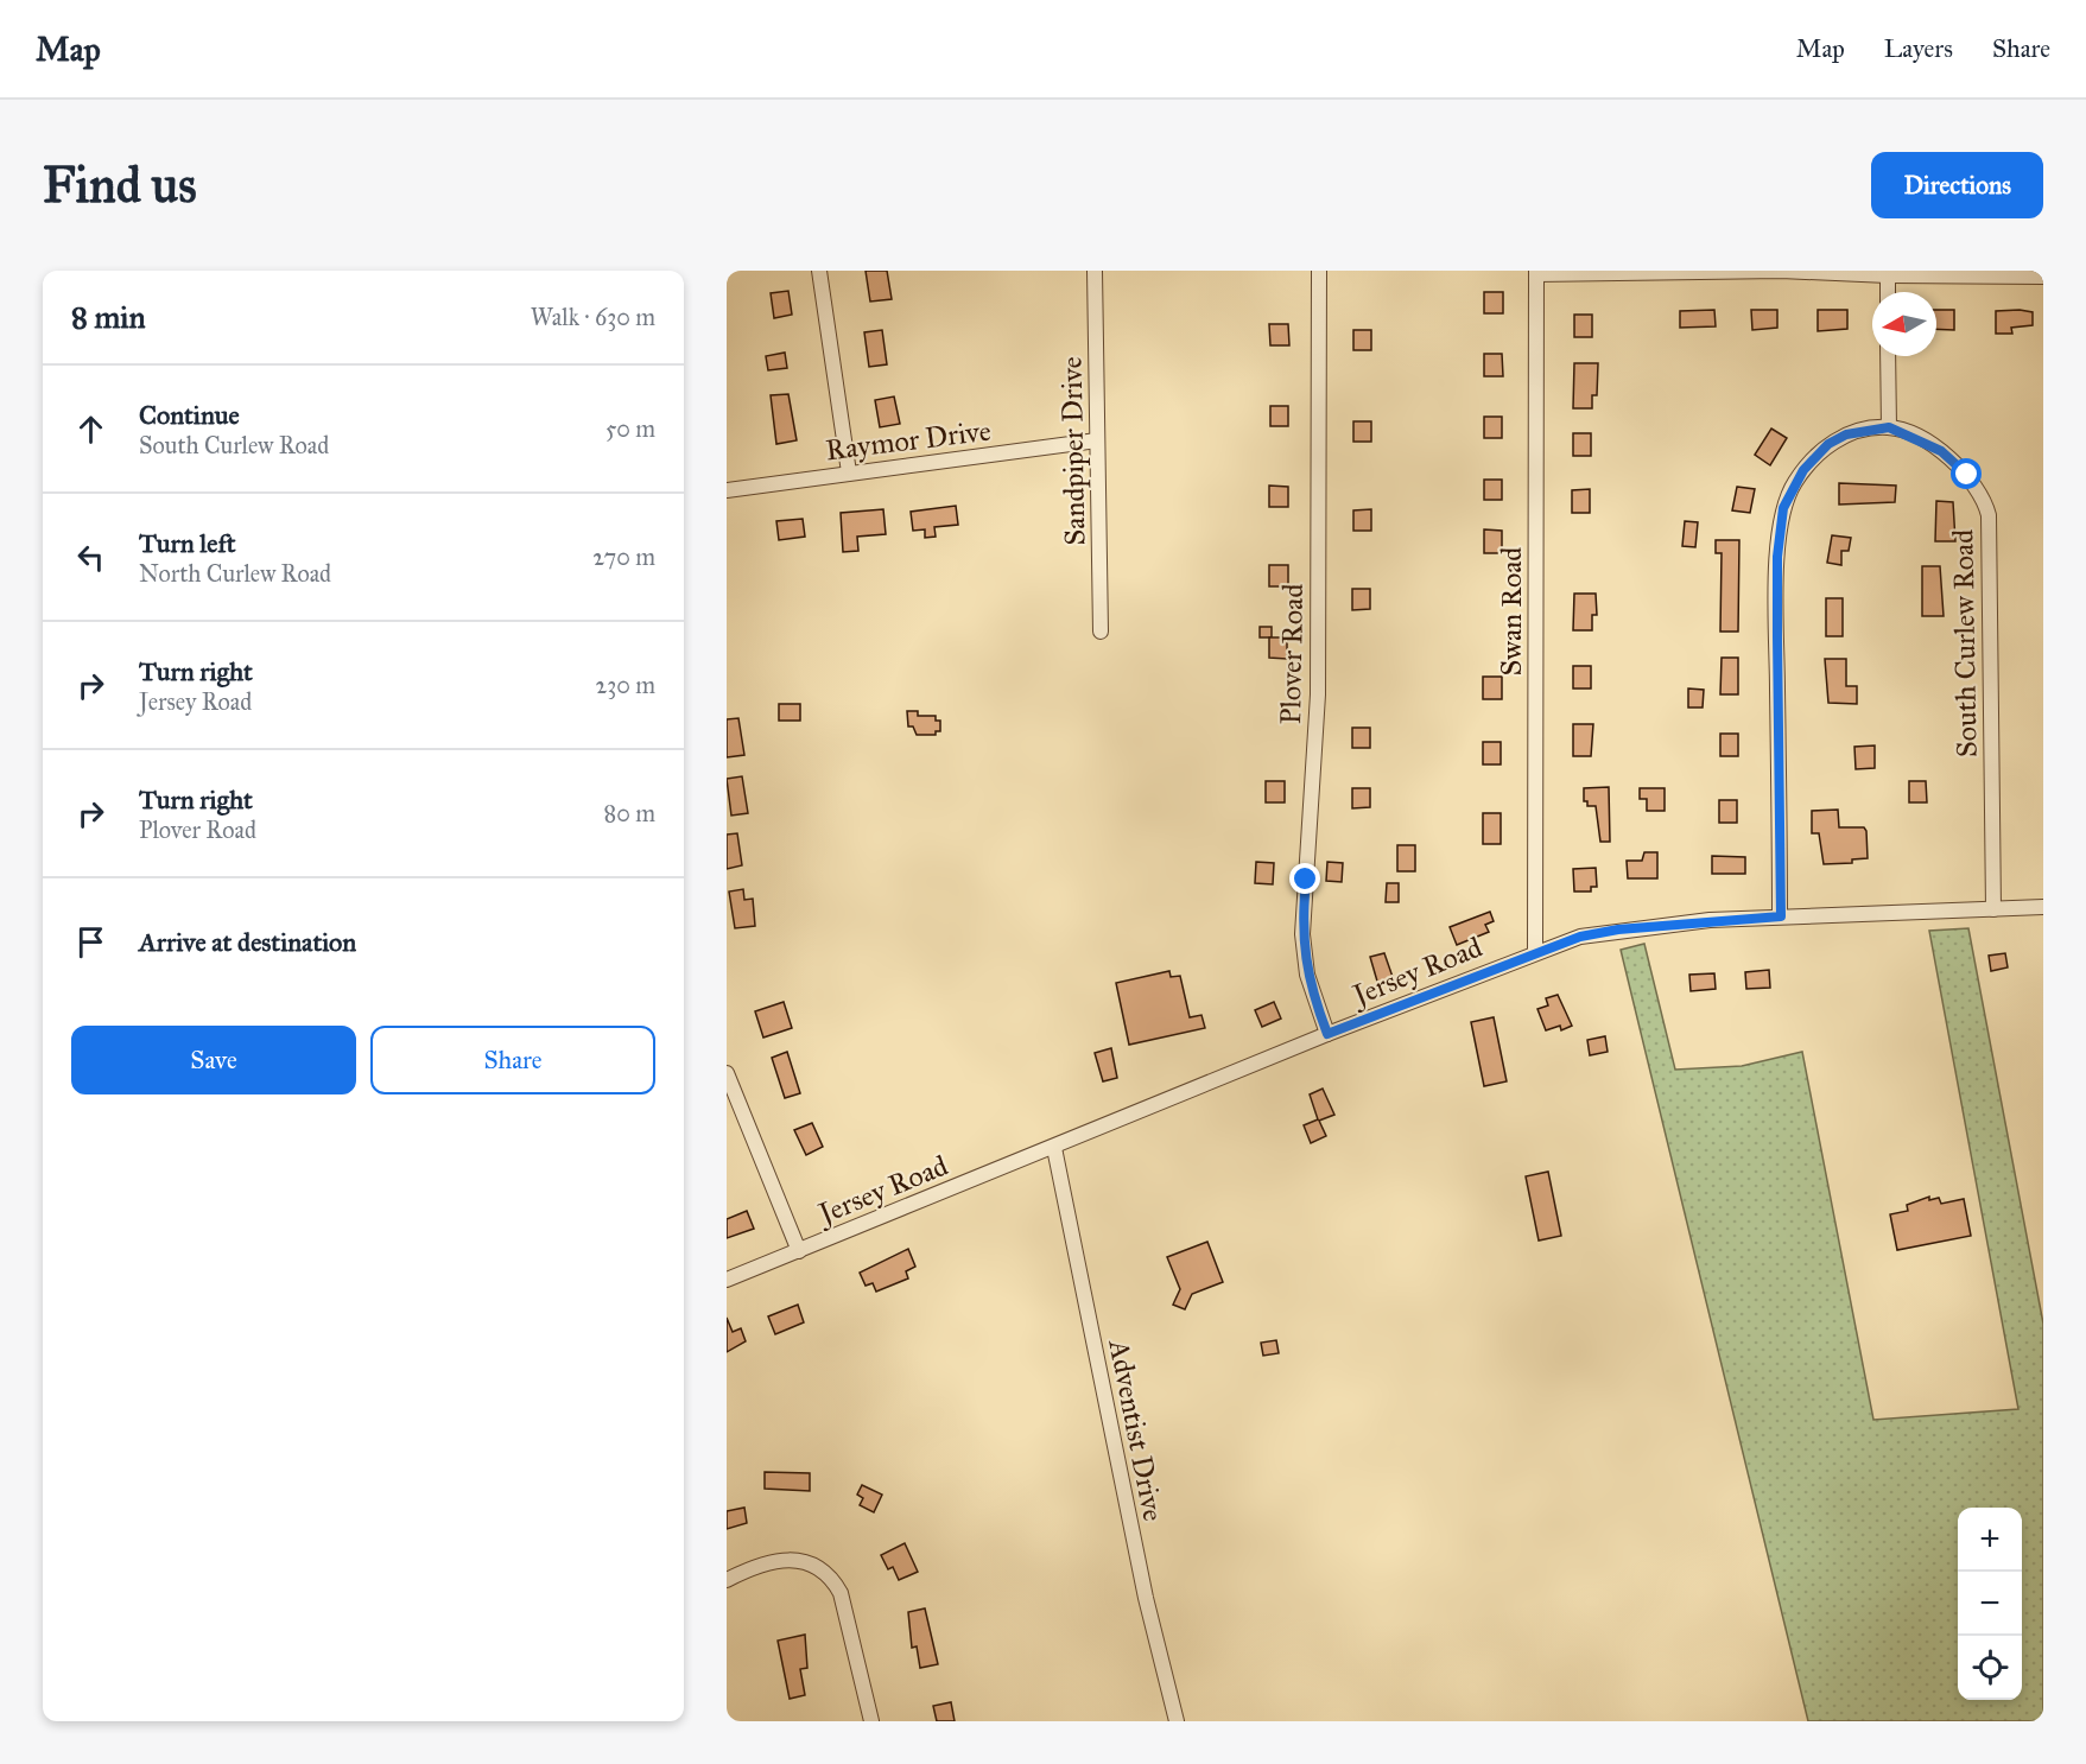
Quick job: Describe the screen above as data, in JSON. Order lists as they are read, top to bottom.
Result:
{
  "streets": {
    "street": [
      "Raymor Drive",
      "Sandpiper Drive",
      "Swan Road",
      "South Curlew Road",
      "Plover Road",
      "Jersey Road",
      "Adventist Drive"
    ]
  },
  "crossings": [
    ["Raymor Drive", "Sandpiper Drive"],
    ["Swan Road", "Jersey Road"],
    ["South Curlew Road", "Jersey Road"],
    ["Plover Road", "Jersey Road"],
    ["Jersey Road", "Adventist Drive"]
  ],
  "north": "left",
  "page": {
    "header": "Map",
    "nav": ["Map", "Layers", "Share"],
    "buttons": [
      "Directions",
      ["Save", "Share"]
    ],
    "title": "Find us",
    "heading": ["8 min", "Walk · 630 m"],
    "list": [
      ["Continue", "South Curlew Road", "50 m"],
      ["Turn left", "North Curlew Road", "270 m"],
      ["Turn right", "Jersey Road", "230 m"],
      ["Turn right", "Plover Road", "80 m"],
      "Arrive at destination"
    ],
    "map_buttons": ["+", "−"]
  }
}
